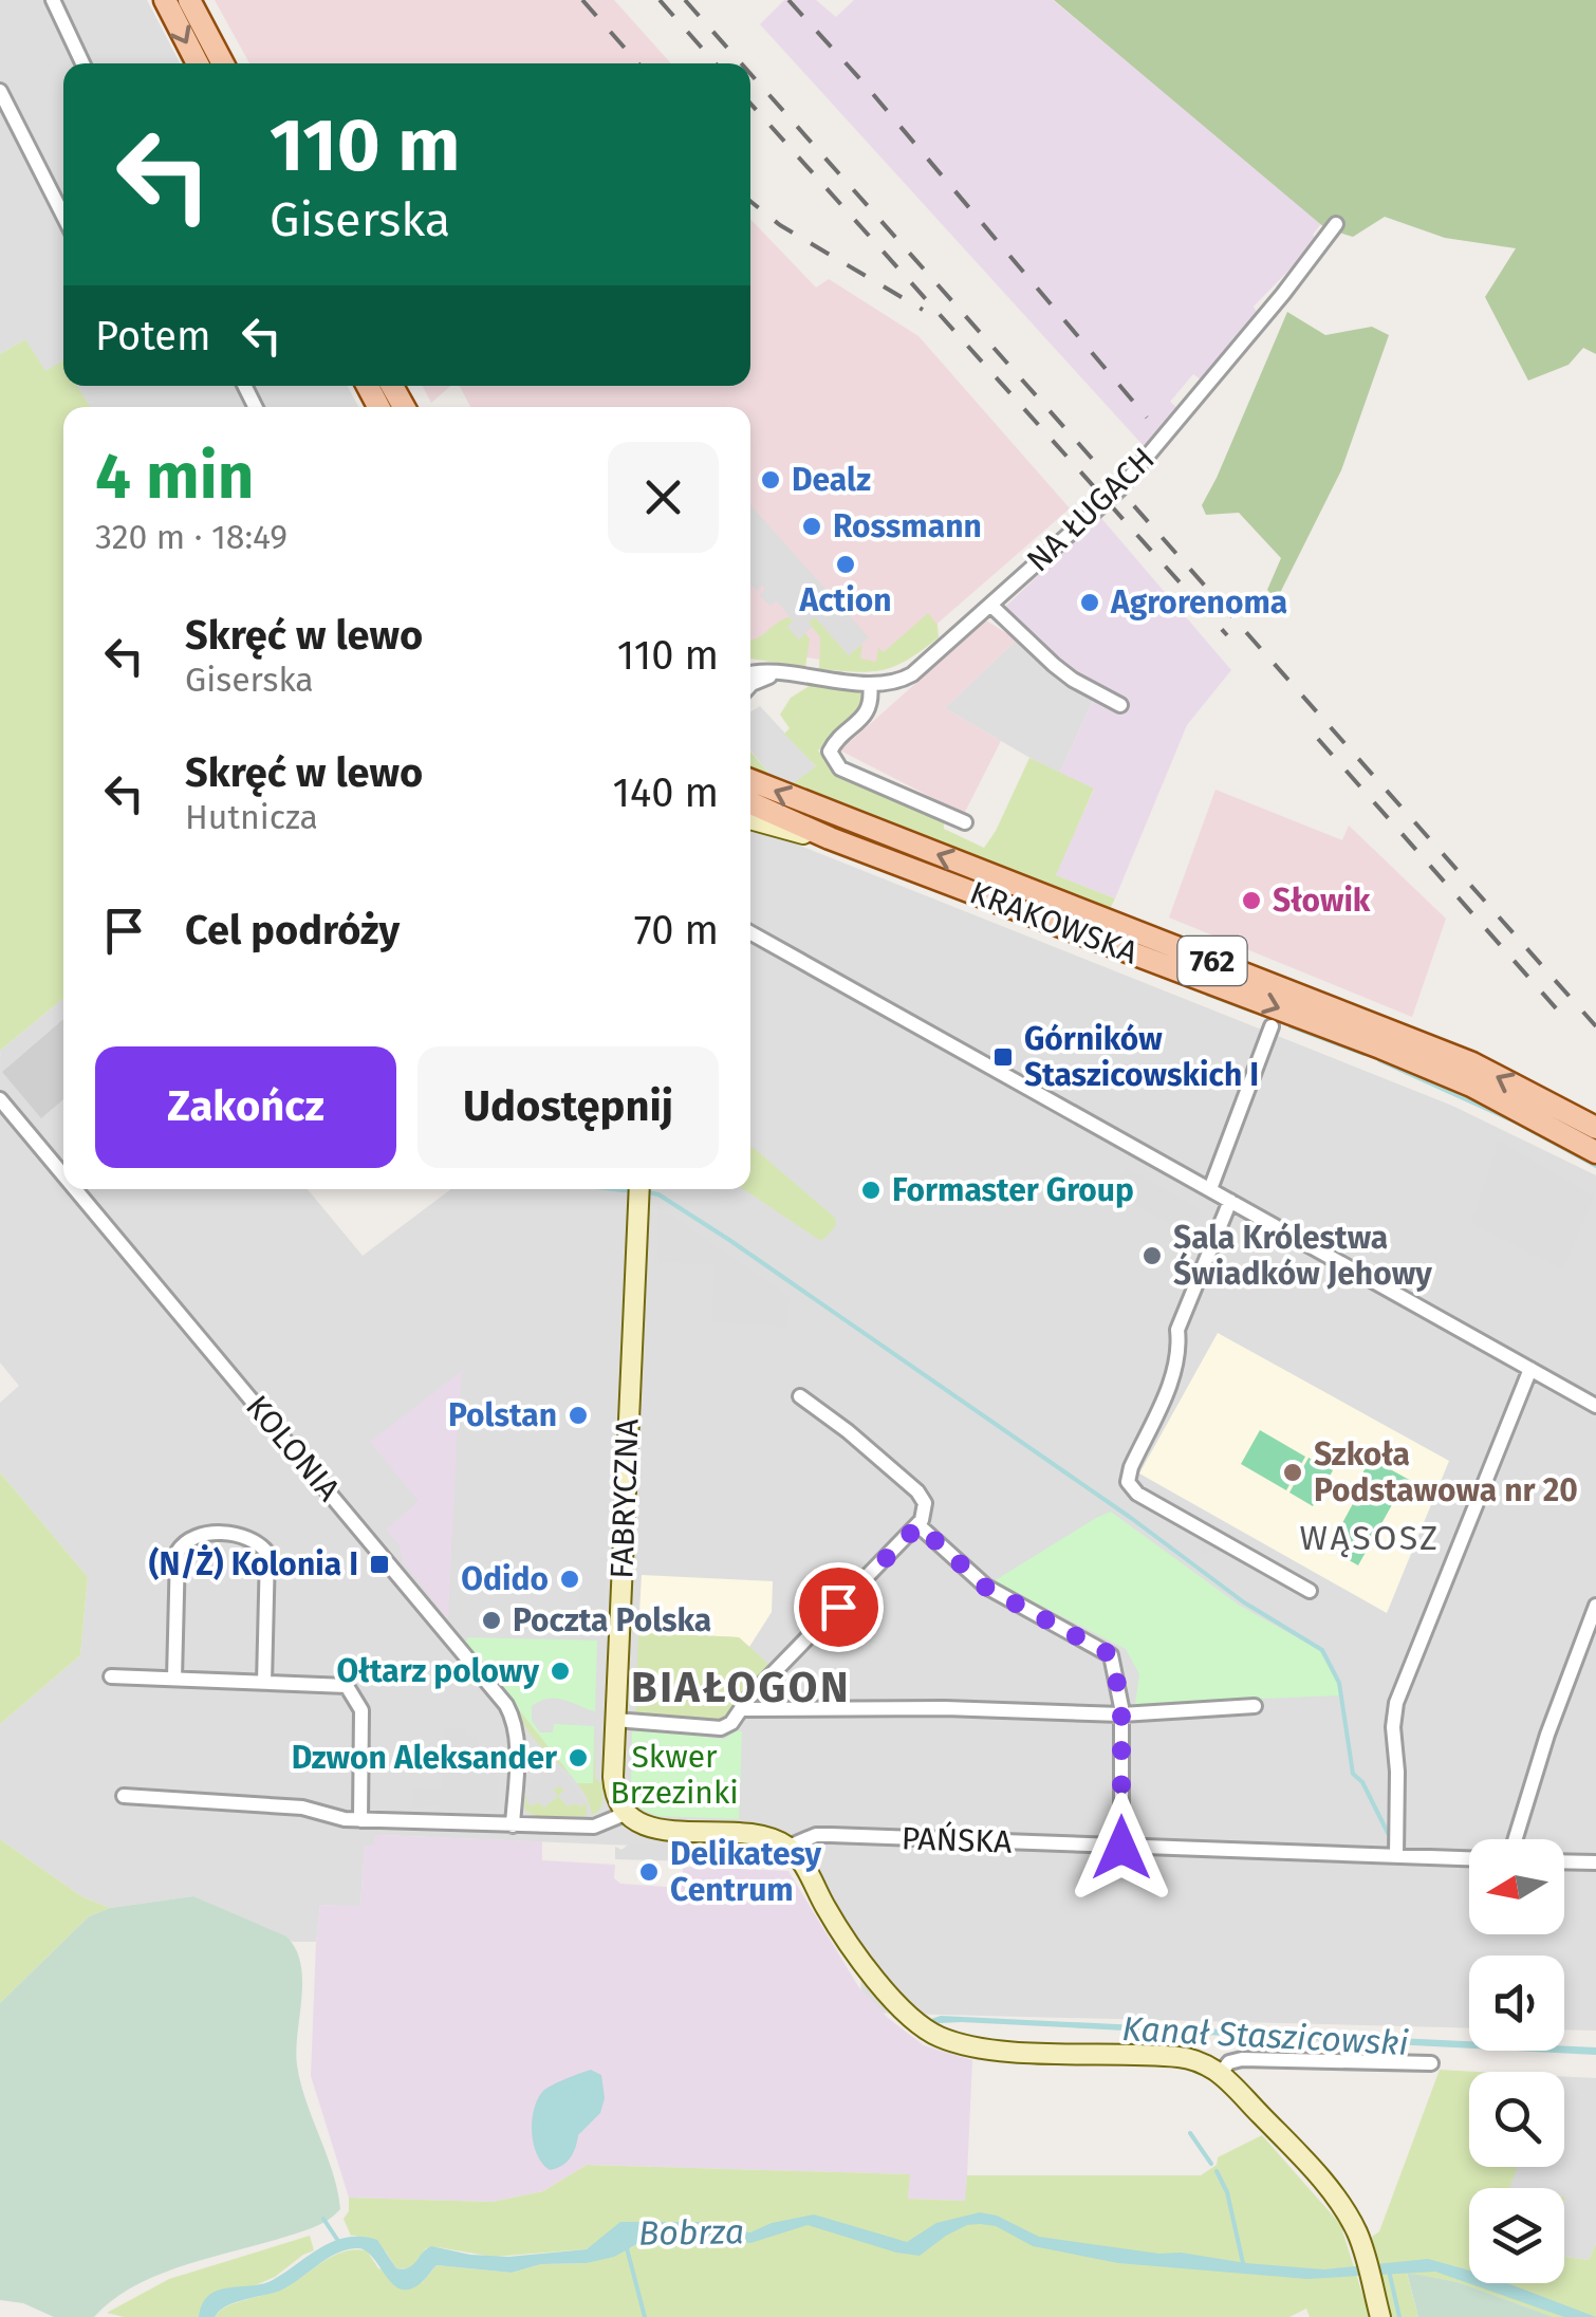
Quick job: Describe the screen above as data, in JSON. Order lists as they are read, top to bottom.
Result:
{
  "streets": {
    "main road": [
      "KRAKOWSKA",
      "762",
      "FABRYCZNA",
      "PAŃSKA"
    ],
    "street": ["NA ŁUGACH", "KOLONIA"]
  },
  "crossings": [
    ["FABRYCZNA", "PAŃSKA"]
  ],
  "districts": ["WĄSOSZ", "BIAŁOGON"],
  "water": ["Kanał Staszicowski", "Bobrza"],
  "parks": ["Skwer Brzezinki"],
  "places": {
    "other": [
      "Dealz",
      "Rossmann",
      "Action",
      "Agrorenoma",
      "Słowik",
      "Formaster Group",
      "Sala Królestwa Świadków Jehowy",
      "Polstan",
      "Szkoła Podstawowa nr 20",
      "Odido",
      "Poczta Polska",
      "Ołtarz polowy",
      "Dzwon Aleksander",
      "Delikatesy Centrum"
    ],
    "transit": ["Górników Staszicowskich I", "(N/Ż) Kolonia I"]
  },
  "north": "left",
  "page": {
    "turn": ["110 m", "Giserska"],
    "then": "Potem",
    "heading": ["4 min", "320 m · 18:49"],
    "list": [
      {
        "name": "Skręć w lewo",
        "note": "Giserska",
        "value": "110 m"
      },
      {
        "name": "Skręć w lewo",
        "note": "Hutnicza",
        "value": "140 m"
      },
      {
        "name": "Cel podróży",
        "value": "70 m"
      }
    ],
    "buttons": ["Zakończ", "Udostępnij"]
  }
}
